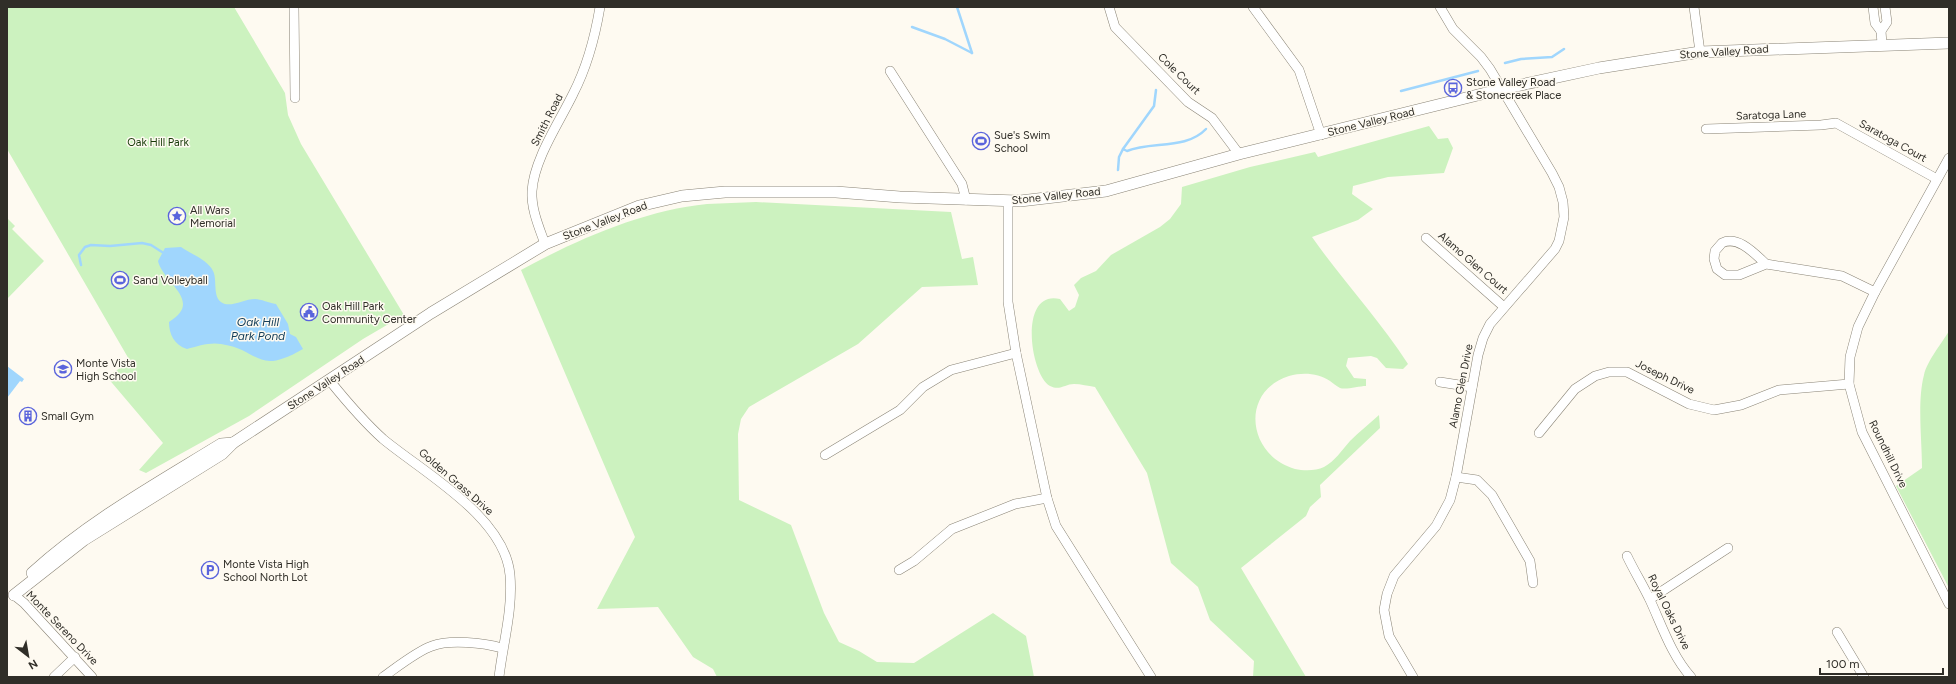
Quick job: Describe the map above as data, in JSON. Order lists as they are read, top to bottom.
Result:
{
  "streets": {
    "street": [
      "Stone Valley Road",
      "Cole Court",
      "Saratoga Lane",
      "Smith Road",
      "Saratoga Court",
      "Alamo Glen Court",
      "Joseph Drive",
      "Alamo Glen Drive",
      "Roundhill Drive",
      "Golden Grass Drive",
      "Royal Oaks Drive",
      "Monte Sereno Drive"
    ]
  },
  "crossings": [
    ["Stone Valley Road", "Cole Court"],
    ["Stone Valley Road", "Smith Road"],
    ["Stone Valley Road", "Alamo Glen Drive"],
    ["Stone Valley Road", "Golden Grass Drive"],
    ["Stone Valley Road", "Monte Sereno Drive"],
    ["Saratoga Lane", "Saratoga Court"],
    ["Saratoga Court", "Roundhill Drive"],
    ["Alamo Glen Court", "Alamo Glen Drive"],
    ["Joseph Drive", "Roundhill Drive"]
  ],
  "water": ["Oak Hill Park Pond"],
  "parks": ["Oak Hill Park"],
  "places": {
    "bus stop": ["Stone Valley Road & Stonecreek Place"],
    "sports": ["Sue's Swim School", "Sand Volleyball"],
    "place": ["All Wars Memorial"],
    "public building": ["Oak Hill Park Community Center"],
    "school or university": ["Monte Vista High School"],
    "building": ["Small Gym"],
    "parking": ["Monte Vista High School North Lot"]
  },
  "scale_bar": "100 m",
  "north": "bottom right"
}
